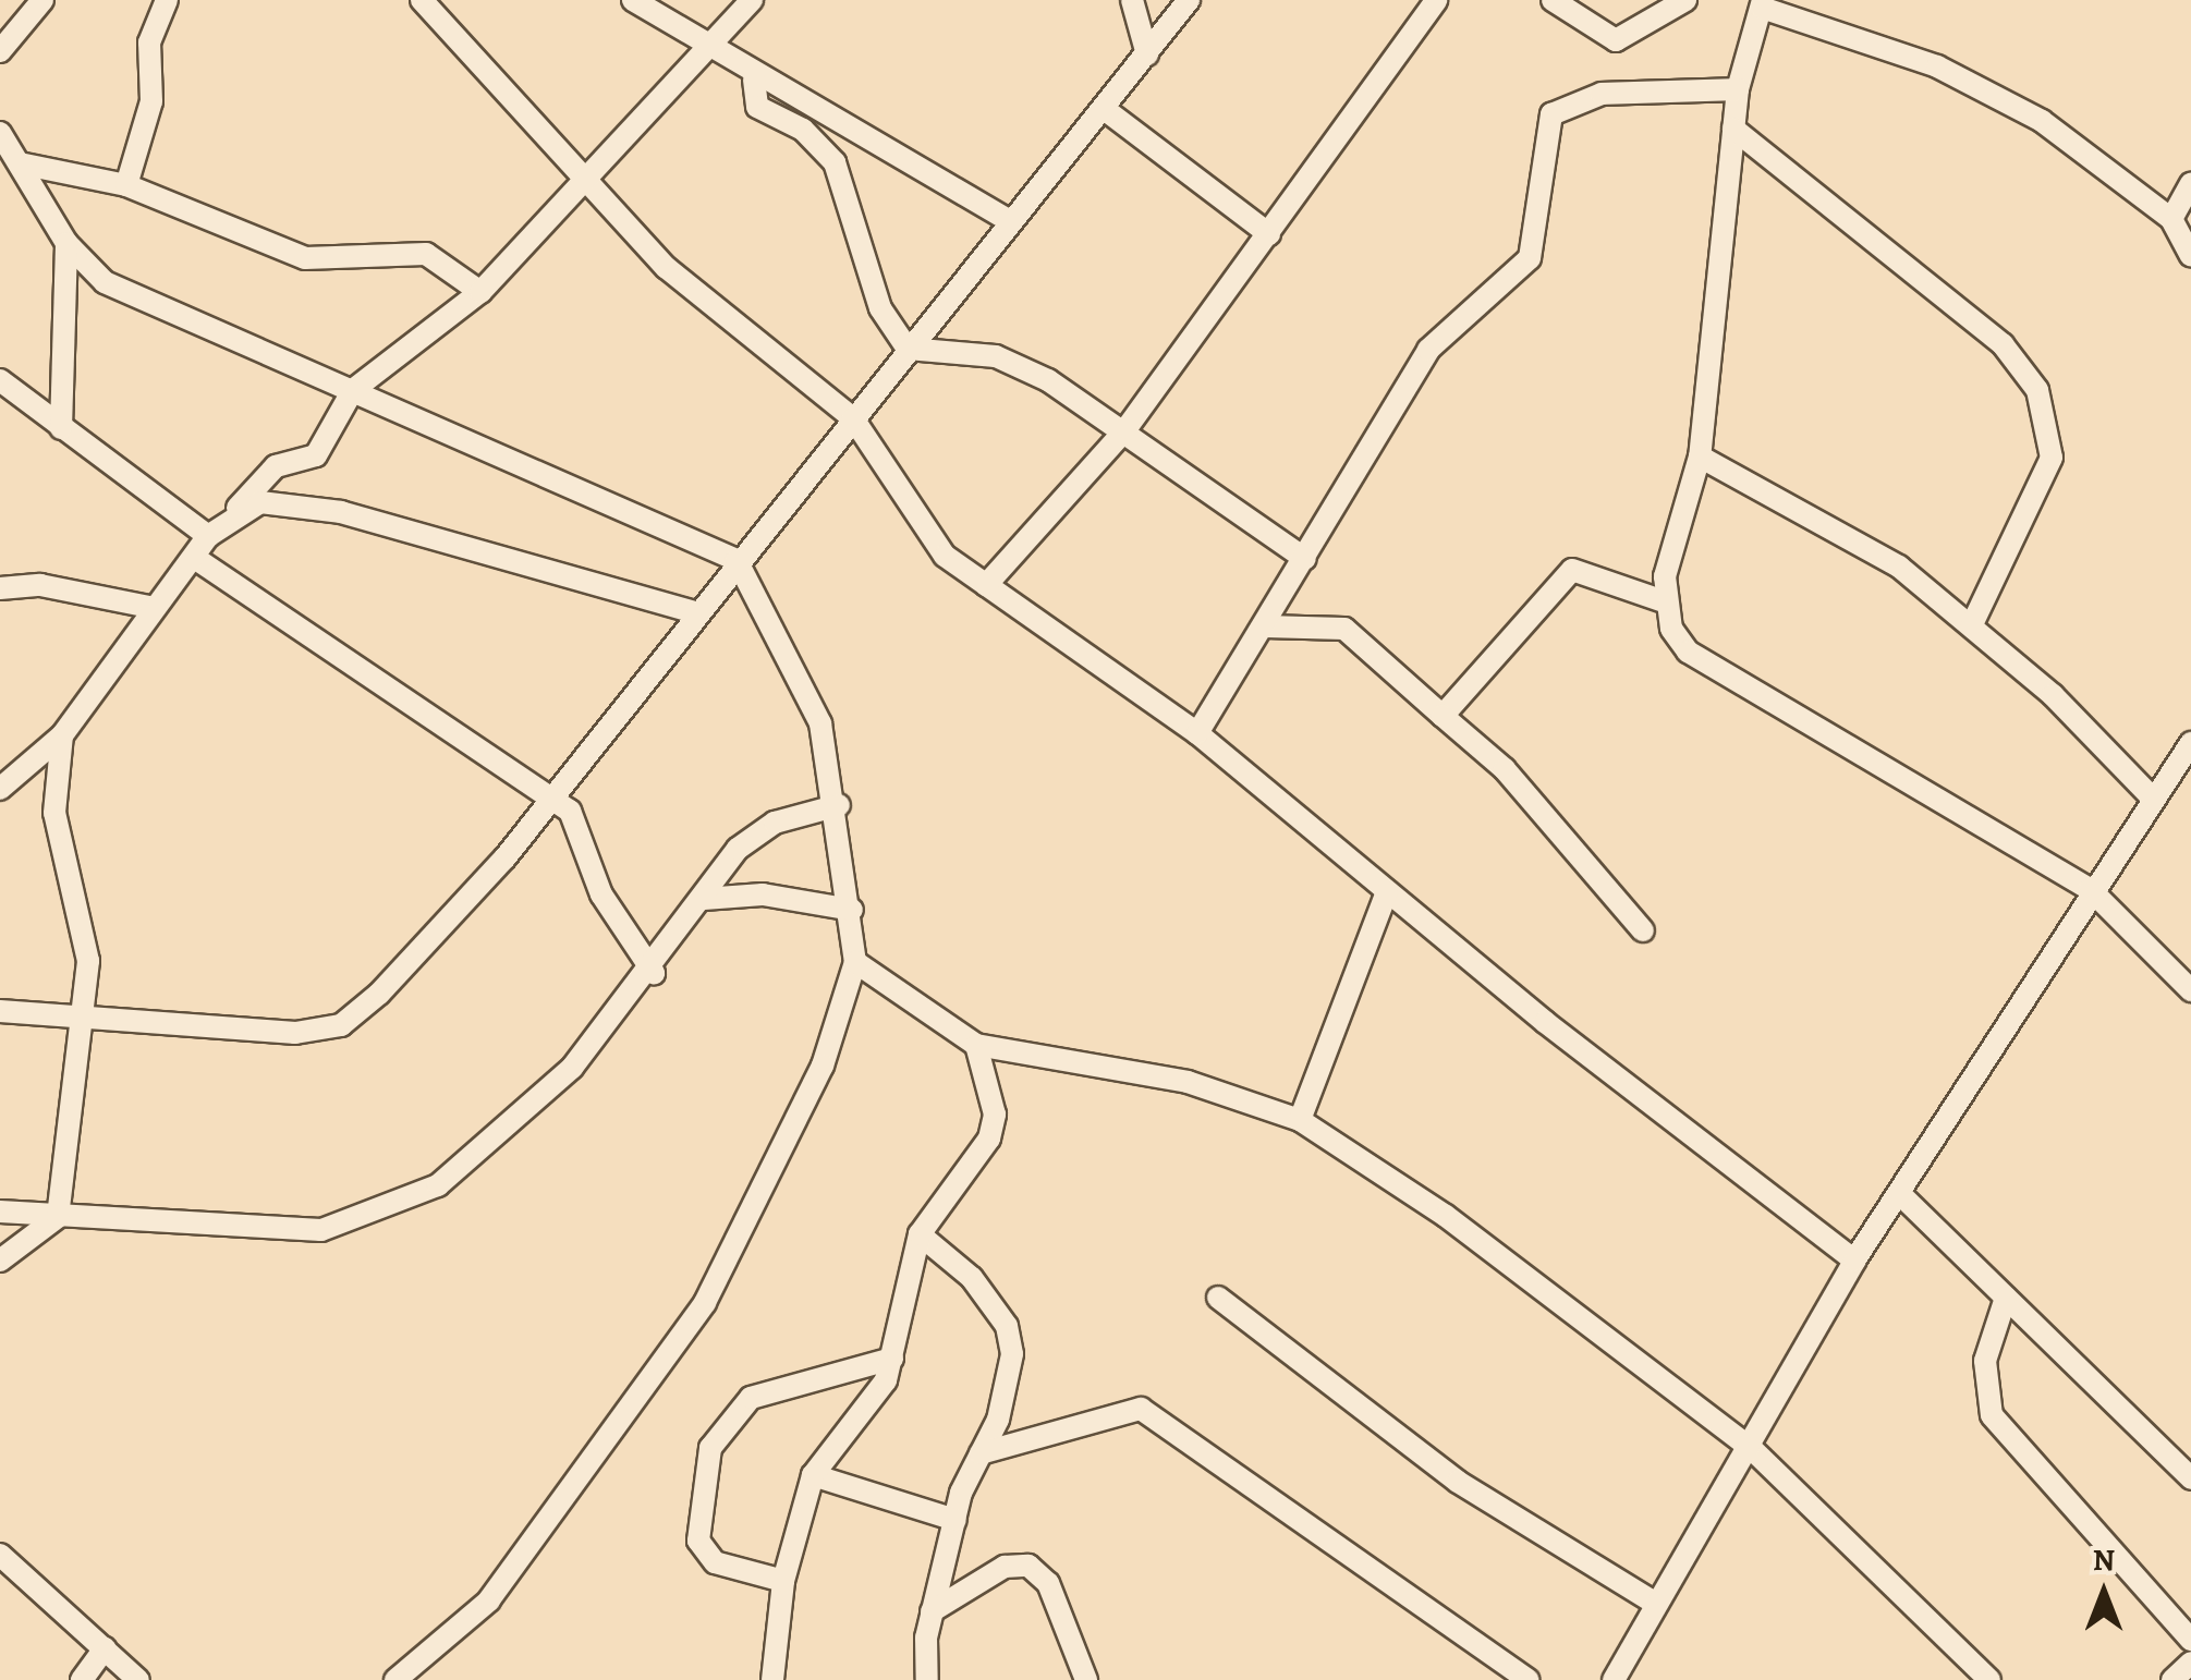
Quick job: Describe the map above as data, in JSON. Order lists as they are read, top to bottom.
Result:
{
  "north": "top"
}
